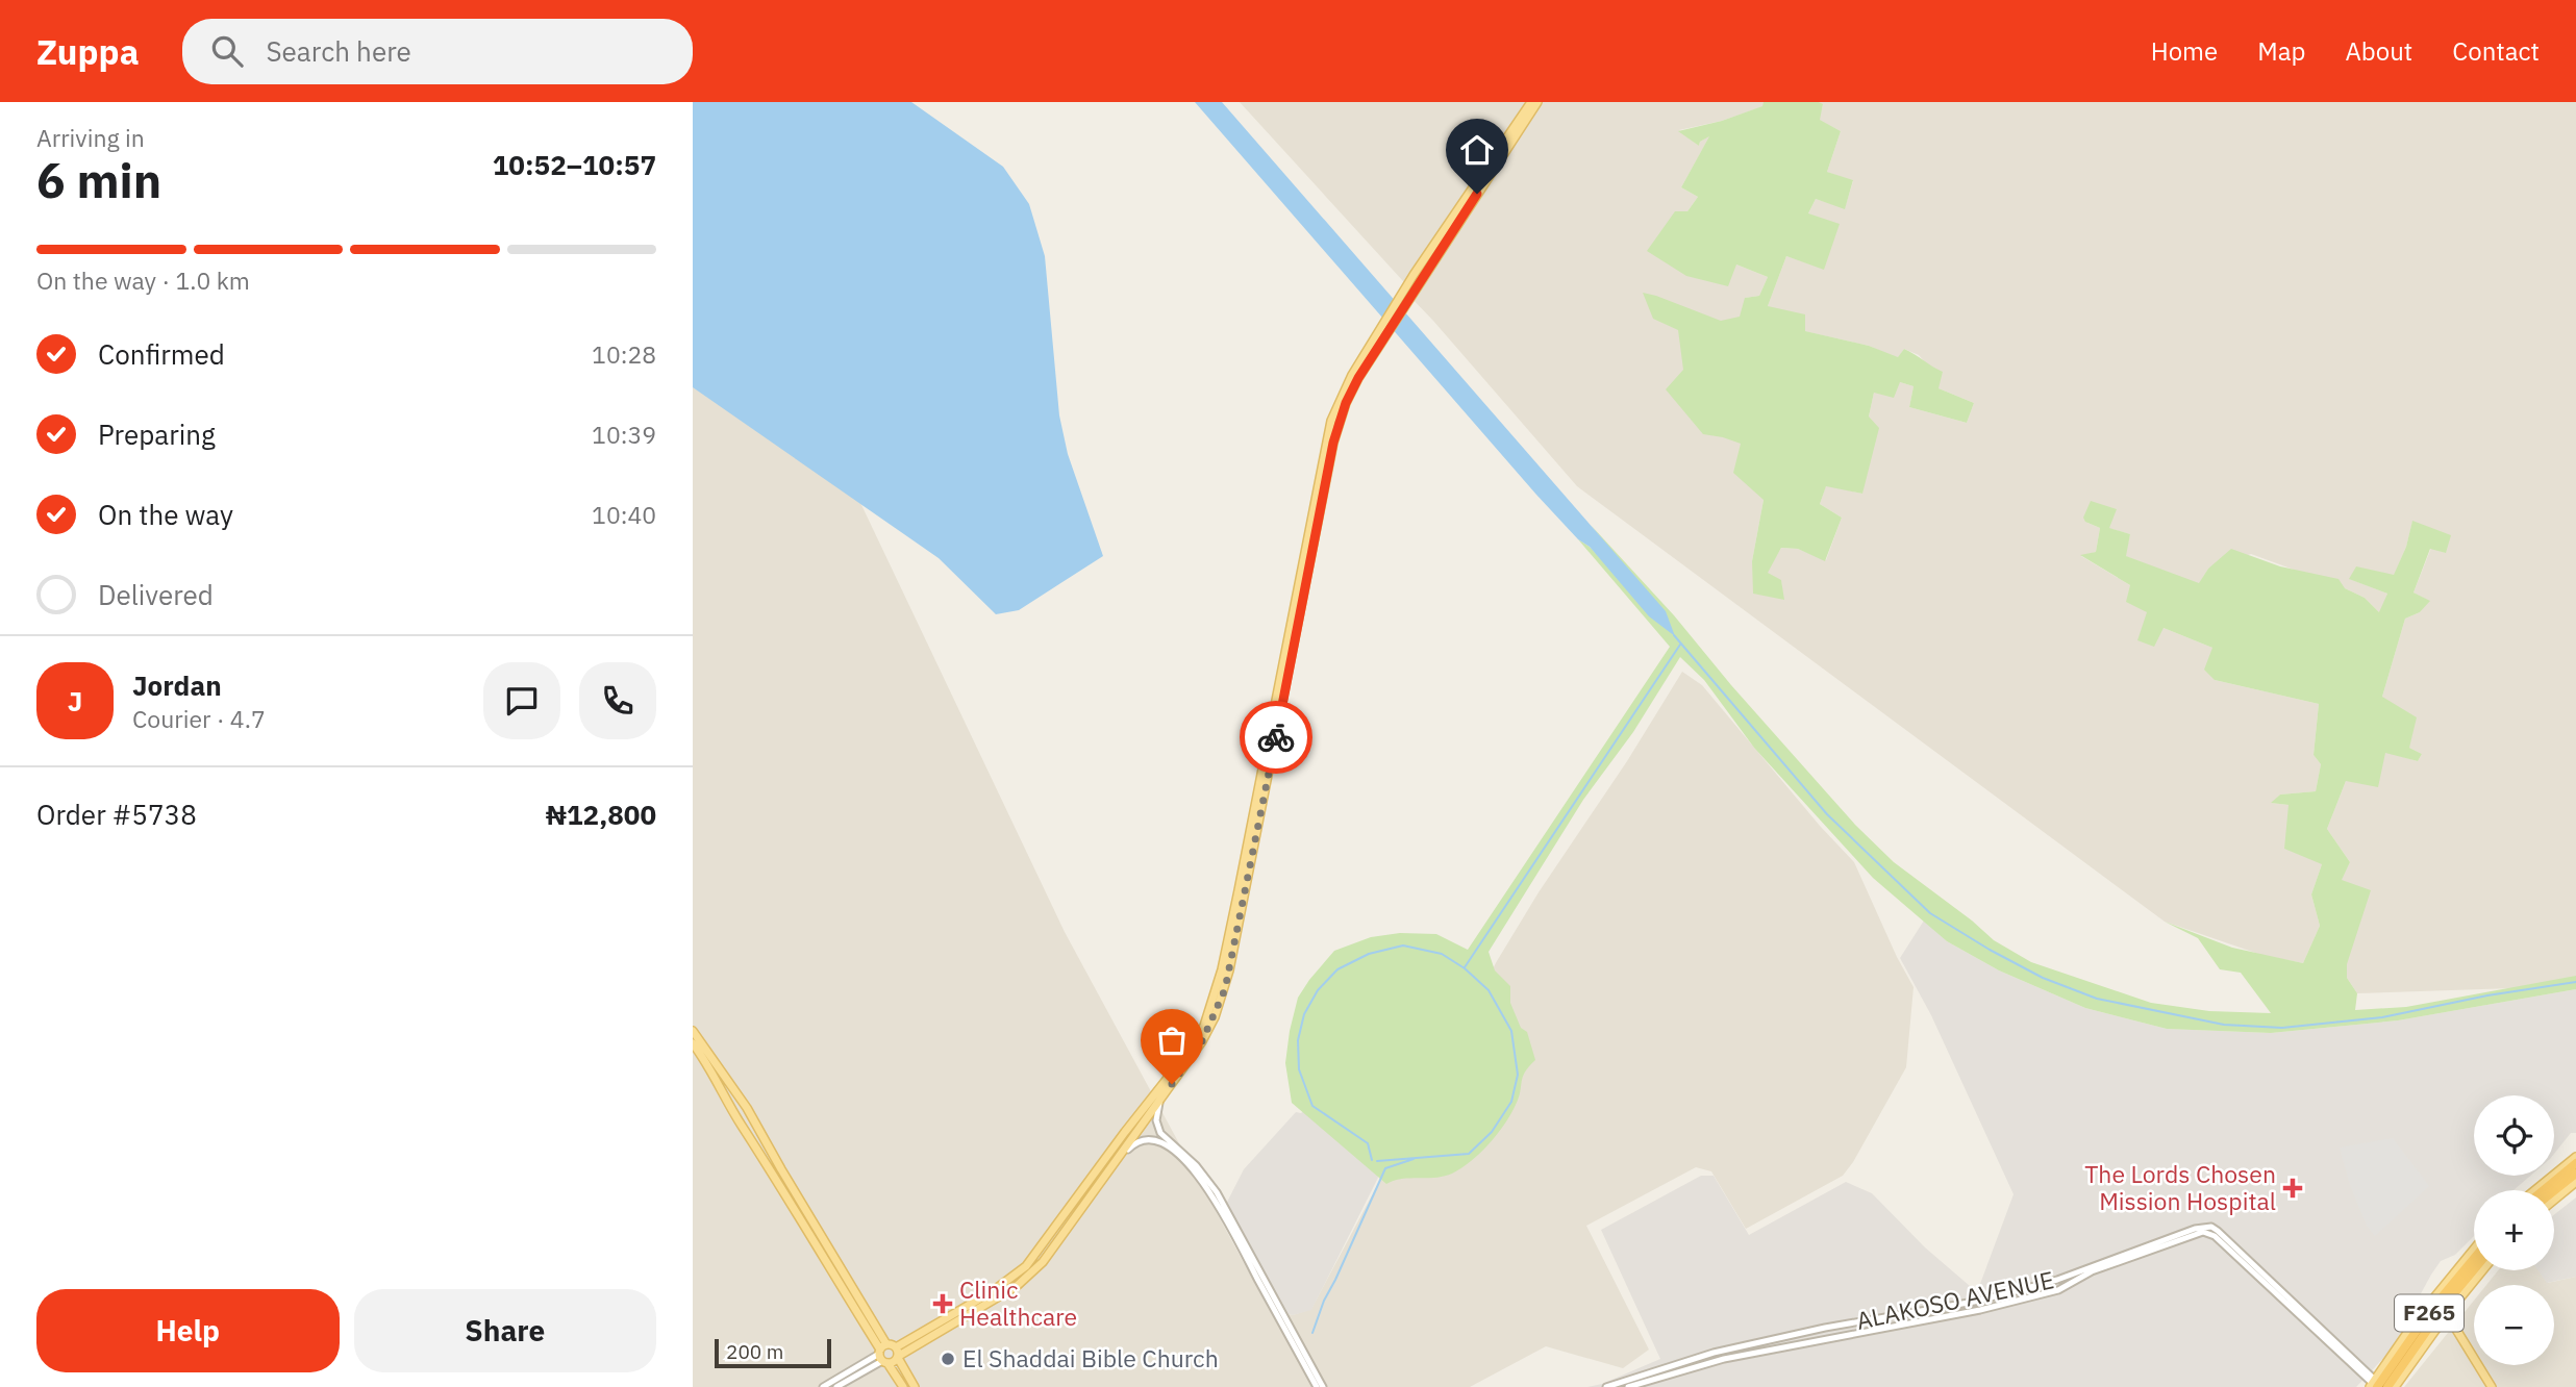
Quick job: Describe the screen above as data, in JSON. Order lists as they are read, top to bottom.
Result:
{
  "streets": {
    "highway": ["F265"],
    "street": ["ALAKOSO AVENUE"]
  },
  "crossings": [
    ["ALAKOSO AVENUE", "F265"]
  ],
  "places": {
    "health": ["The Lords Chosen Mission Hospital", "Clinic Healthcare"],
    "other": ["El Shaddai Bible Church"]
  },
  "scale_bar": "200 m",
  "page": {
    "header": "Zuppa",
    "search": "Search here",
    "nav": [
      "Home",
      "Map",
      "About",
      "Contact"
    ],
    "heading": ["6 min", "Arriving in", "10:52–10:57"],
    "panel": [
      "Jordan",
      "Courier · 4.7",
      "Order #5738",
      "₦12,800"
    ],
    "bar": "On the way · 1.0 km",
    "list": [
      ["Confirmed", "10:28"],
      ["Preparing", "10:39"],
      ["On the way", "10:40"],
      "Delivered"
    ],
    "round": "J",
    "map_buttons": ["+", "−"],
    "buttons": ["Help", "Share"],
    "scale": "200 m"
  }
}
